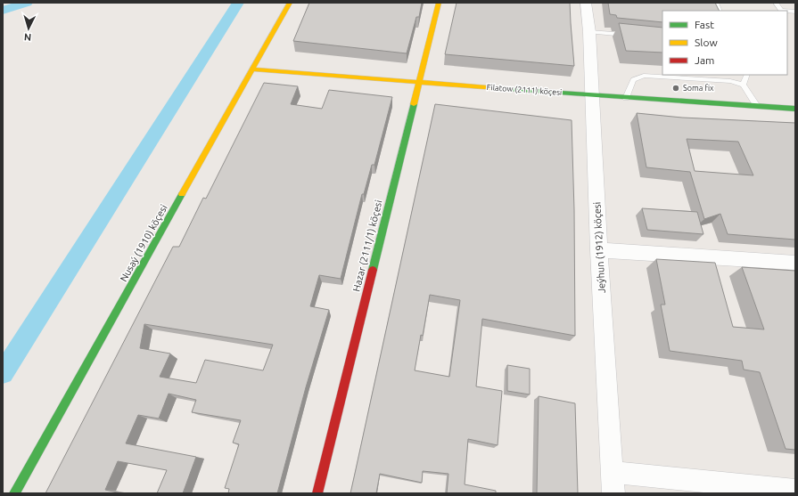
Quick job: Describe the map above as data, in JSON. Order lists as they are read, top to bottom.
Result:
{
  "streets": {
    "street": [
      "Filatow (2111) köçesi",
      "Nusaý (1910) köçesi",
      "Hazar (2111/1) köçesi",
      "Jeýhun (1912) köçesi"
    ]
  },
  "crossings": [
    ["Filatow (2111) köçesi", "Nusaý (1910) köçesi"],
    ["Filatow (2111) köçesi", "Hazar (2111/1) köçesi"],
    ["Filatow (2111) köçesi", "Jeýhun (1912) köçesi"]
  ],
  "places": ["Soma fix"],
  "legend": ["Fast", "Slow", "Jam"],
  "north": "bottom"
}
